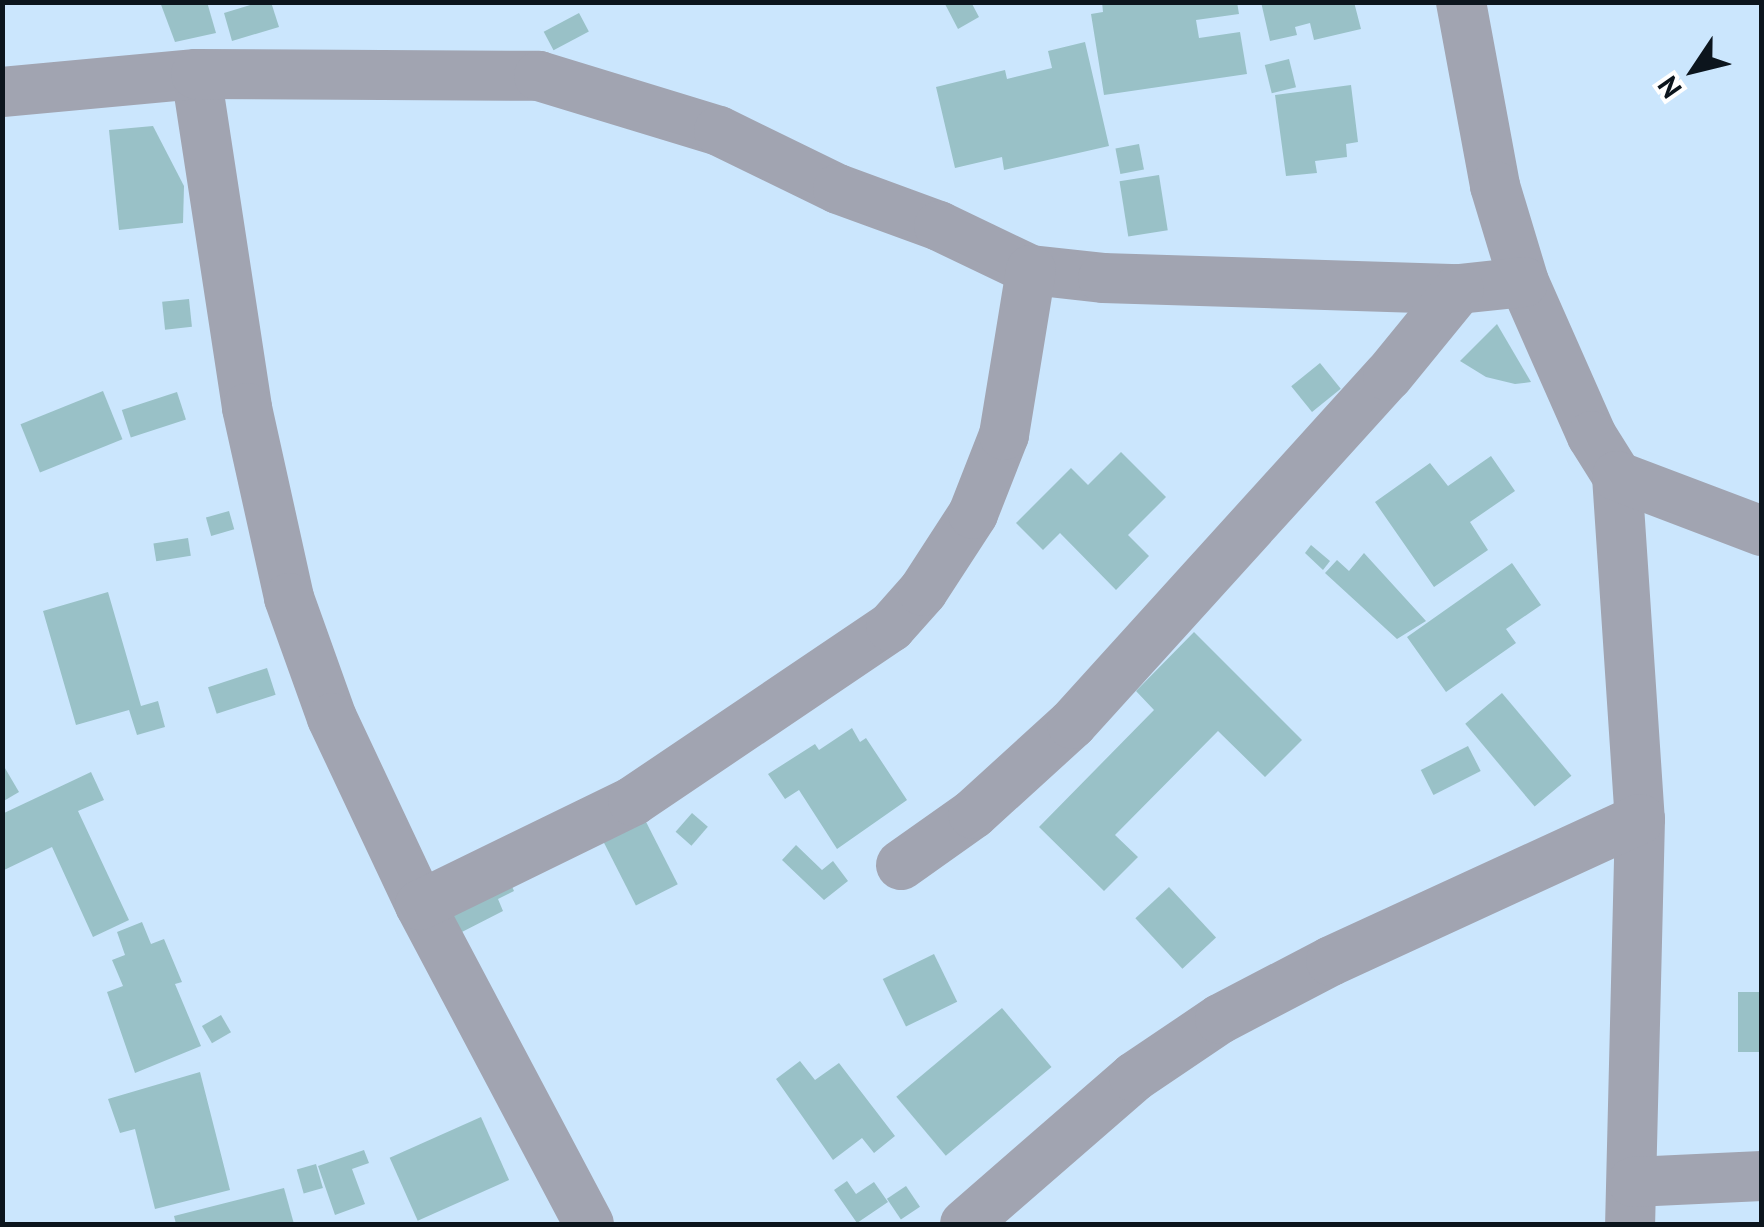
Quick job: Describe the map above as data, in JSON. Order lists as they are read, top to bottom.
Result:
{
  "north": "bottom left"
}
